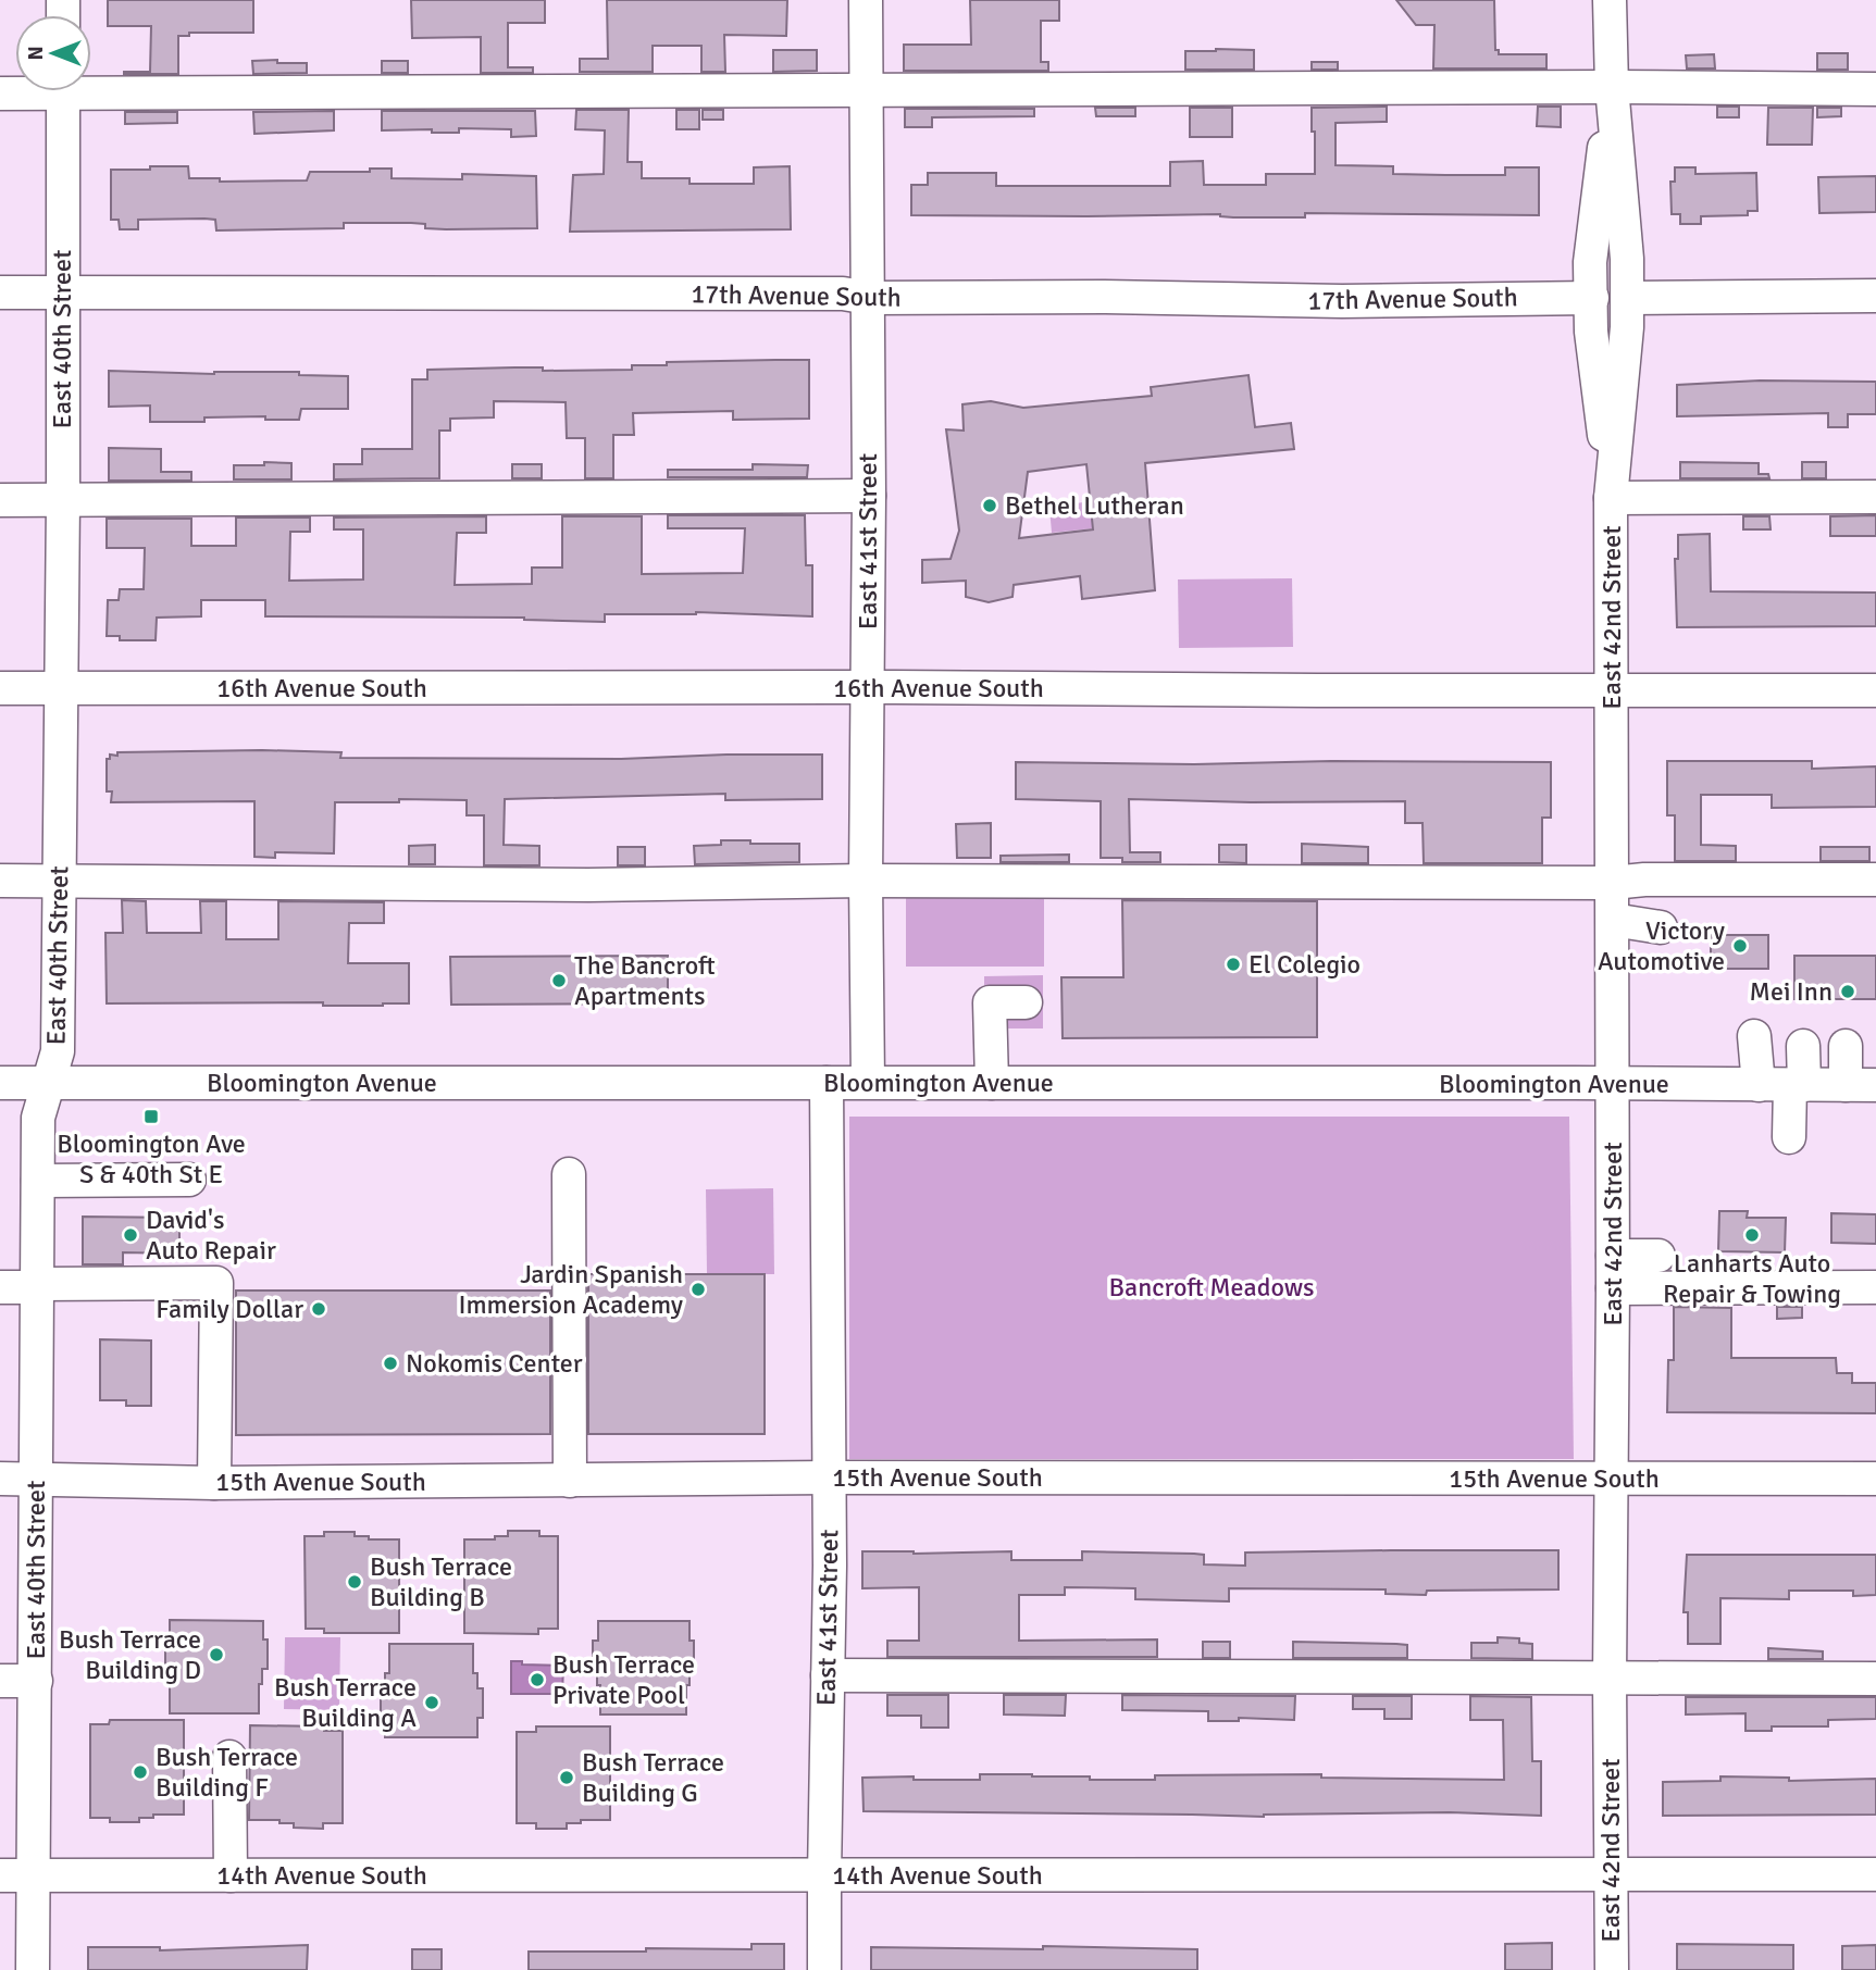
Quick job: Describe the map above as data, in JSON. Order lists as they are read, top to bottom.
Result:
{
  "streets": {
    "street": [
      "17th Avenue South",
      "East 40th Street",
      "East 41st Street",
      "East 42nd Street",
      "16th Avenue South",
      "Bloomington Avenue",
      "15th Avenue South",
      "14th Avenue South"
    ]
  },
  "crossings": [
    ["17th Avenue South", "East 40th Street"],
    ["17th Avenue South", "East 41st Street"],
    ["17th Avenue South", "East 42nd Street"],
    ["East 40th Street", "16th Avenue South"],
    ["East 40th Street", "Bloomington Avenue"],
    ["East 40th Street", "15th Avenue South"],
    ["East 40th Street", "14th Avenue South"],
    ["East 41st Street", "16th Avenue South"],
    ["East 41st Street", "Bloomington Avenue"],
    ["East 41st Street", "15th Avenue South"],
    ["East 41st Street", "14th Avenue South"],
    ["East 42nd Street", "16th Avenue South"],
    ["East 42nd Street", "Bloomington Avenue"],
    ["East 42nd Street", "15th Avenue South"],
    ["East 42nd Street", "14th Avenue South"]
  ],
  "parks": ["Bancroft Meadows"],
  "places": {
    "other": [
      "Bethel Lutheran",
      "Victory Automotive",
      "El Colegio",
      "The Bancroft Apartments",
      "Mei Inn",
      "David's Auto Repair",
      "Lanharts Auto Repair & Towing",
      "Jardin Spanish Immersion Academy",
      "Family Dollar",
      "Nokomis Center",
      "Bush Terrace Building B",
      "Bush Terrace Building D",
      "Bush Terrace Private Pool",
      "Bush Terrace Building A",
      "Bush Terrace Building F",
      "Bush Terrace Building G"
    ],
    "transit": ["Bloomington Ave S & 40th St E"]
  },
  "north": "left"
}
